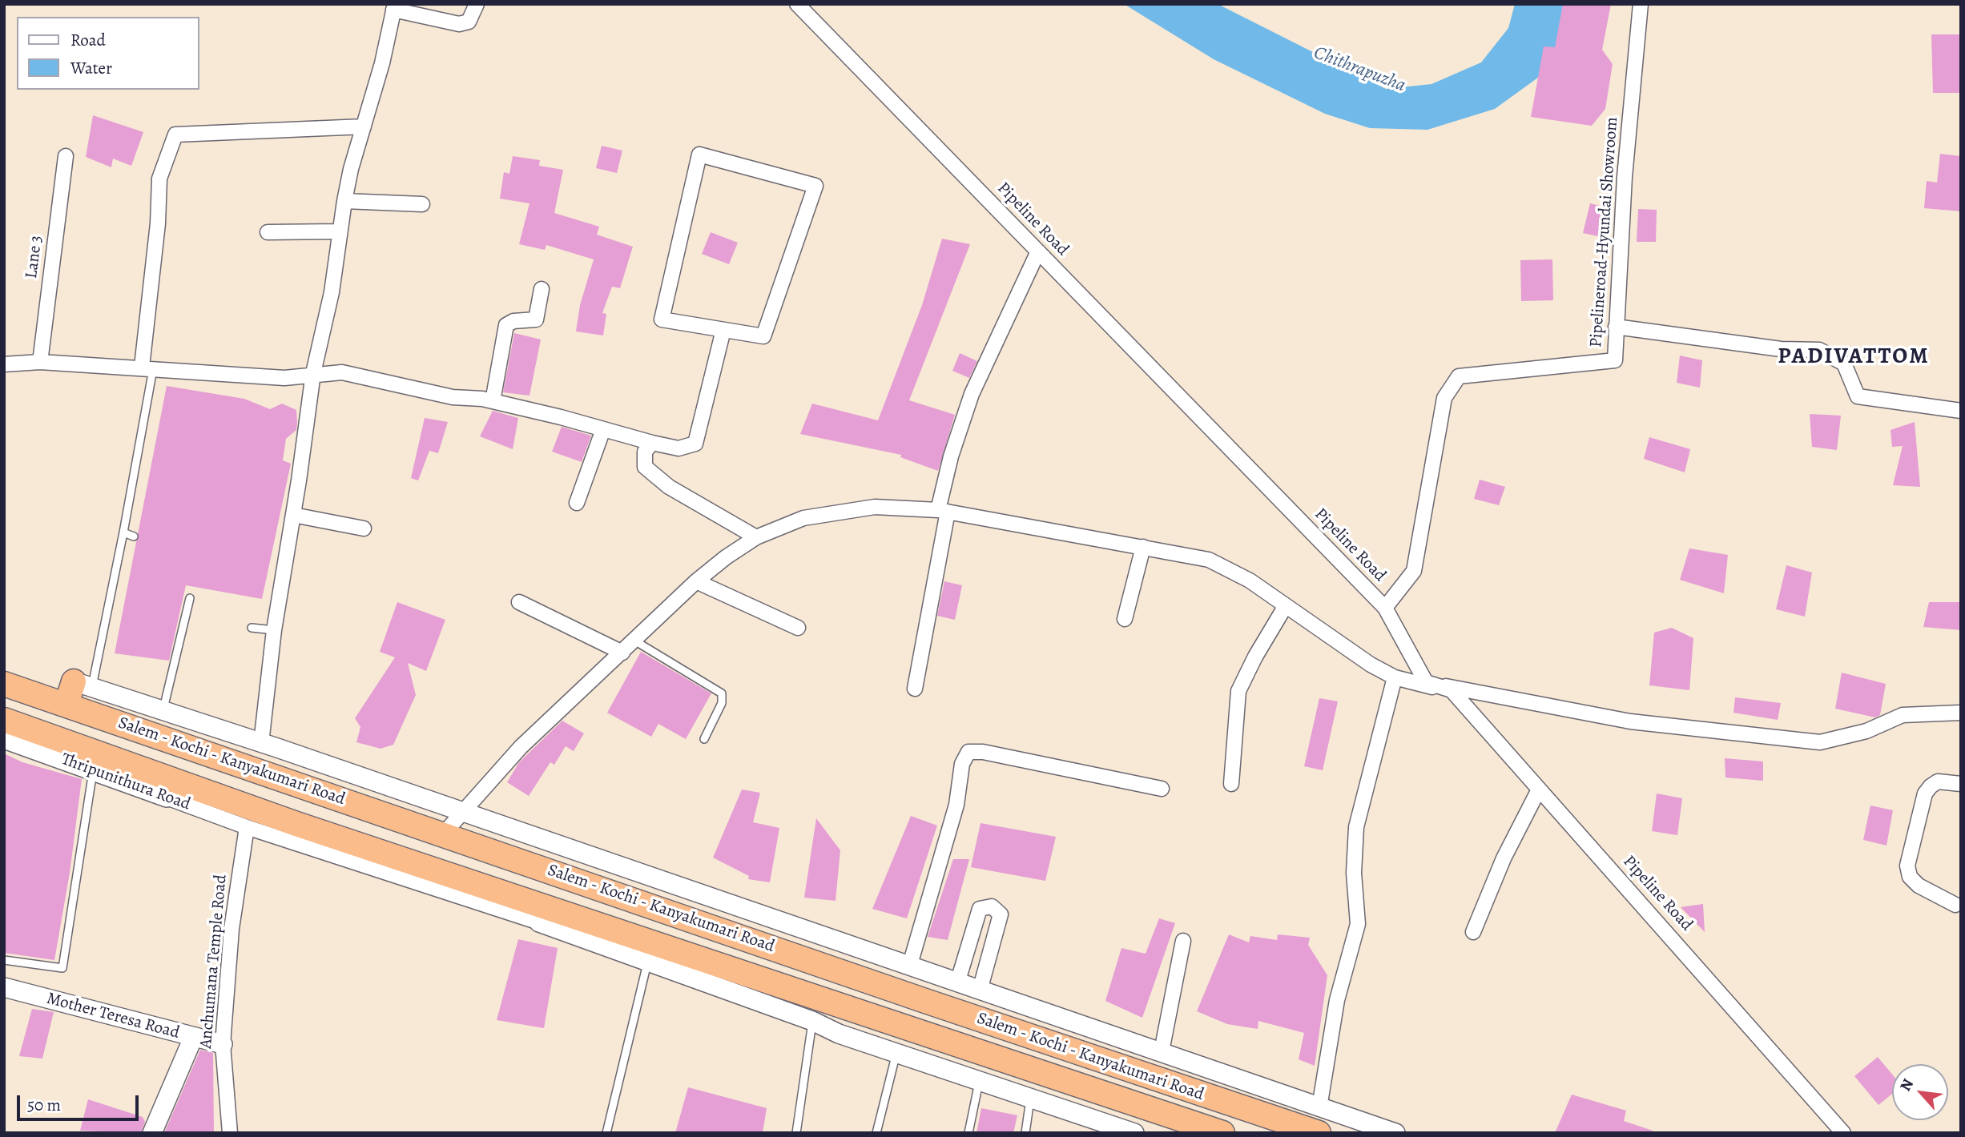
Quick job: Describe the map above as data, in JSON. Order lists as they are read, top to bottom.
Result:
{
  "streets": {
    "highway": ["Salem - Kochi - Kanyakumari Road"],
    "street": [
      "Pipeline Road",
      "Pipelineroad-Hyundai Showroom",
      "Lane 3",
      "Thripunithura Road",
      "Anchumana Temple Road",
      "Mother Teresa Road"
    ]
  },
  "crossings": [
    ["Pipeline Road", "Pipelineroad-Hyundai Showroom"],
    ["Salem - Kochi - Kanyakumari Road", "Thripunithura Road"],
    ["Thripunithura Road", "Anchumana Temple Road"],
    ["Anchumana Temple Road", "Mother Teresa Road"]
  ],
  "districts": ["PADIVATTOM"],
  "water": ["Chithrapuzha"],
  "legend": ["Road", "Water"],
  "scale_bar": "50 m",
  "north": "top left"
}
